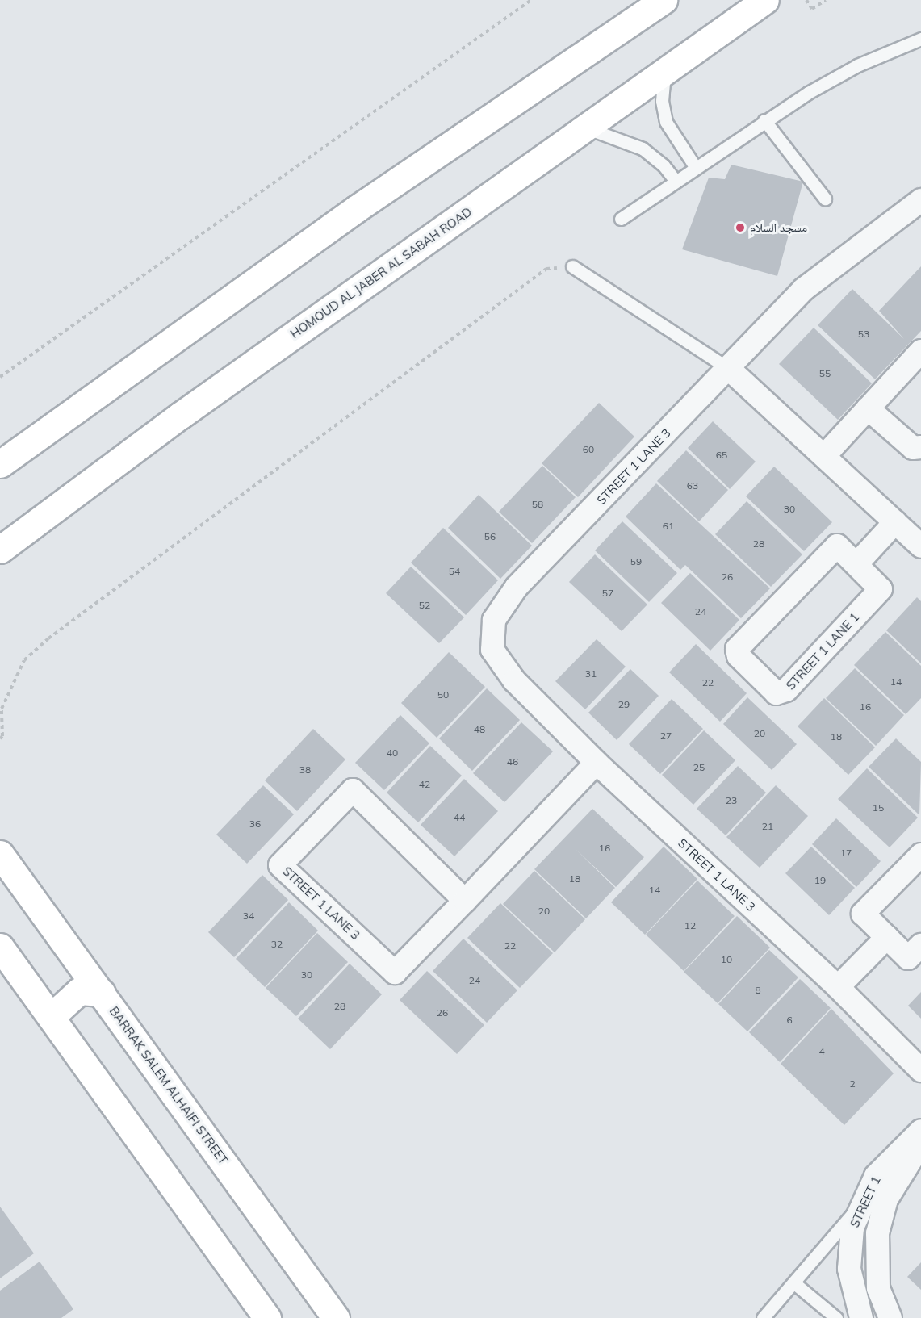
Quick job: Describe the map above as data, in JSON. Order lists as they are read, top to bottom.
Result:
{
  "streets": {
    "main road": ["HOMOUD AL JABER AL SABAH ROAD", "BARRAK SALEM ALHAIFI STREET"],
    "street": ["STREET 1 LANE 3", "STREET 1 LANE 1", "STREET 1"]
  },
  "places": ["مسجد السلام"],
  "house_numbers": [
    "53",
    "55",
    "60",
    "65",
    "63",
    "58",
    "30",
    "61",
    "56",
    "28",
    "59",
    "54",
    "26",
    "57",
    "52",
    "24",
    "31",
    "14",
    "22",
    "50",
    "29",
    "16",
    "48",
    "20",
    "27",
    "18",
    "40",
    "46",
    "25",
    "38",
    "42",
    "23",
    "15",
    "44",
    "36",
    "21",
    "16",
    "17",
    "18",
    "19",
    "14",
    "20",
    "34",
    "12",
    "32",
    "22",
    "10",
    "30",
    "24",
    "8",
    "28",
    "26",
    "6",
    "4",
    "2"
  ]
}
